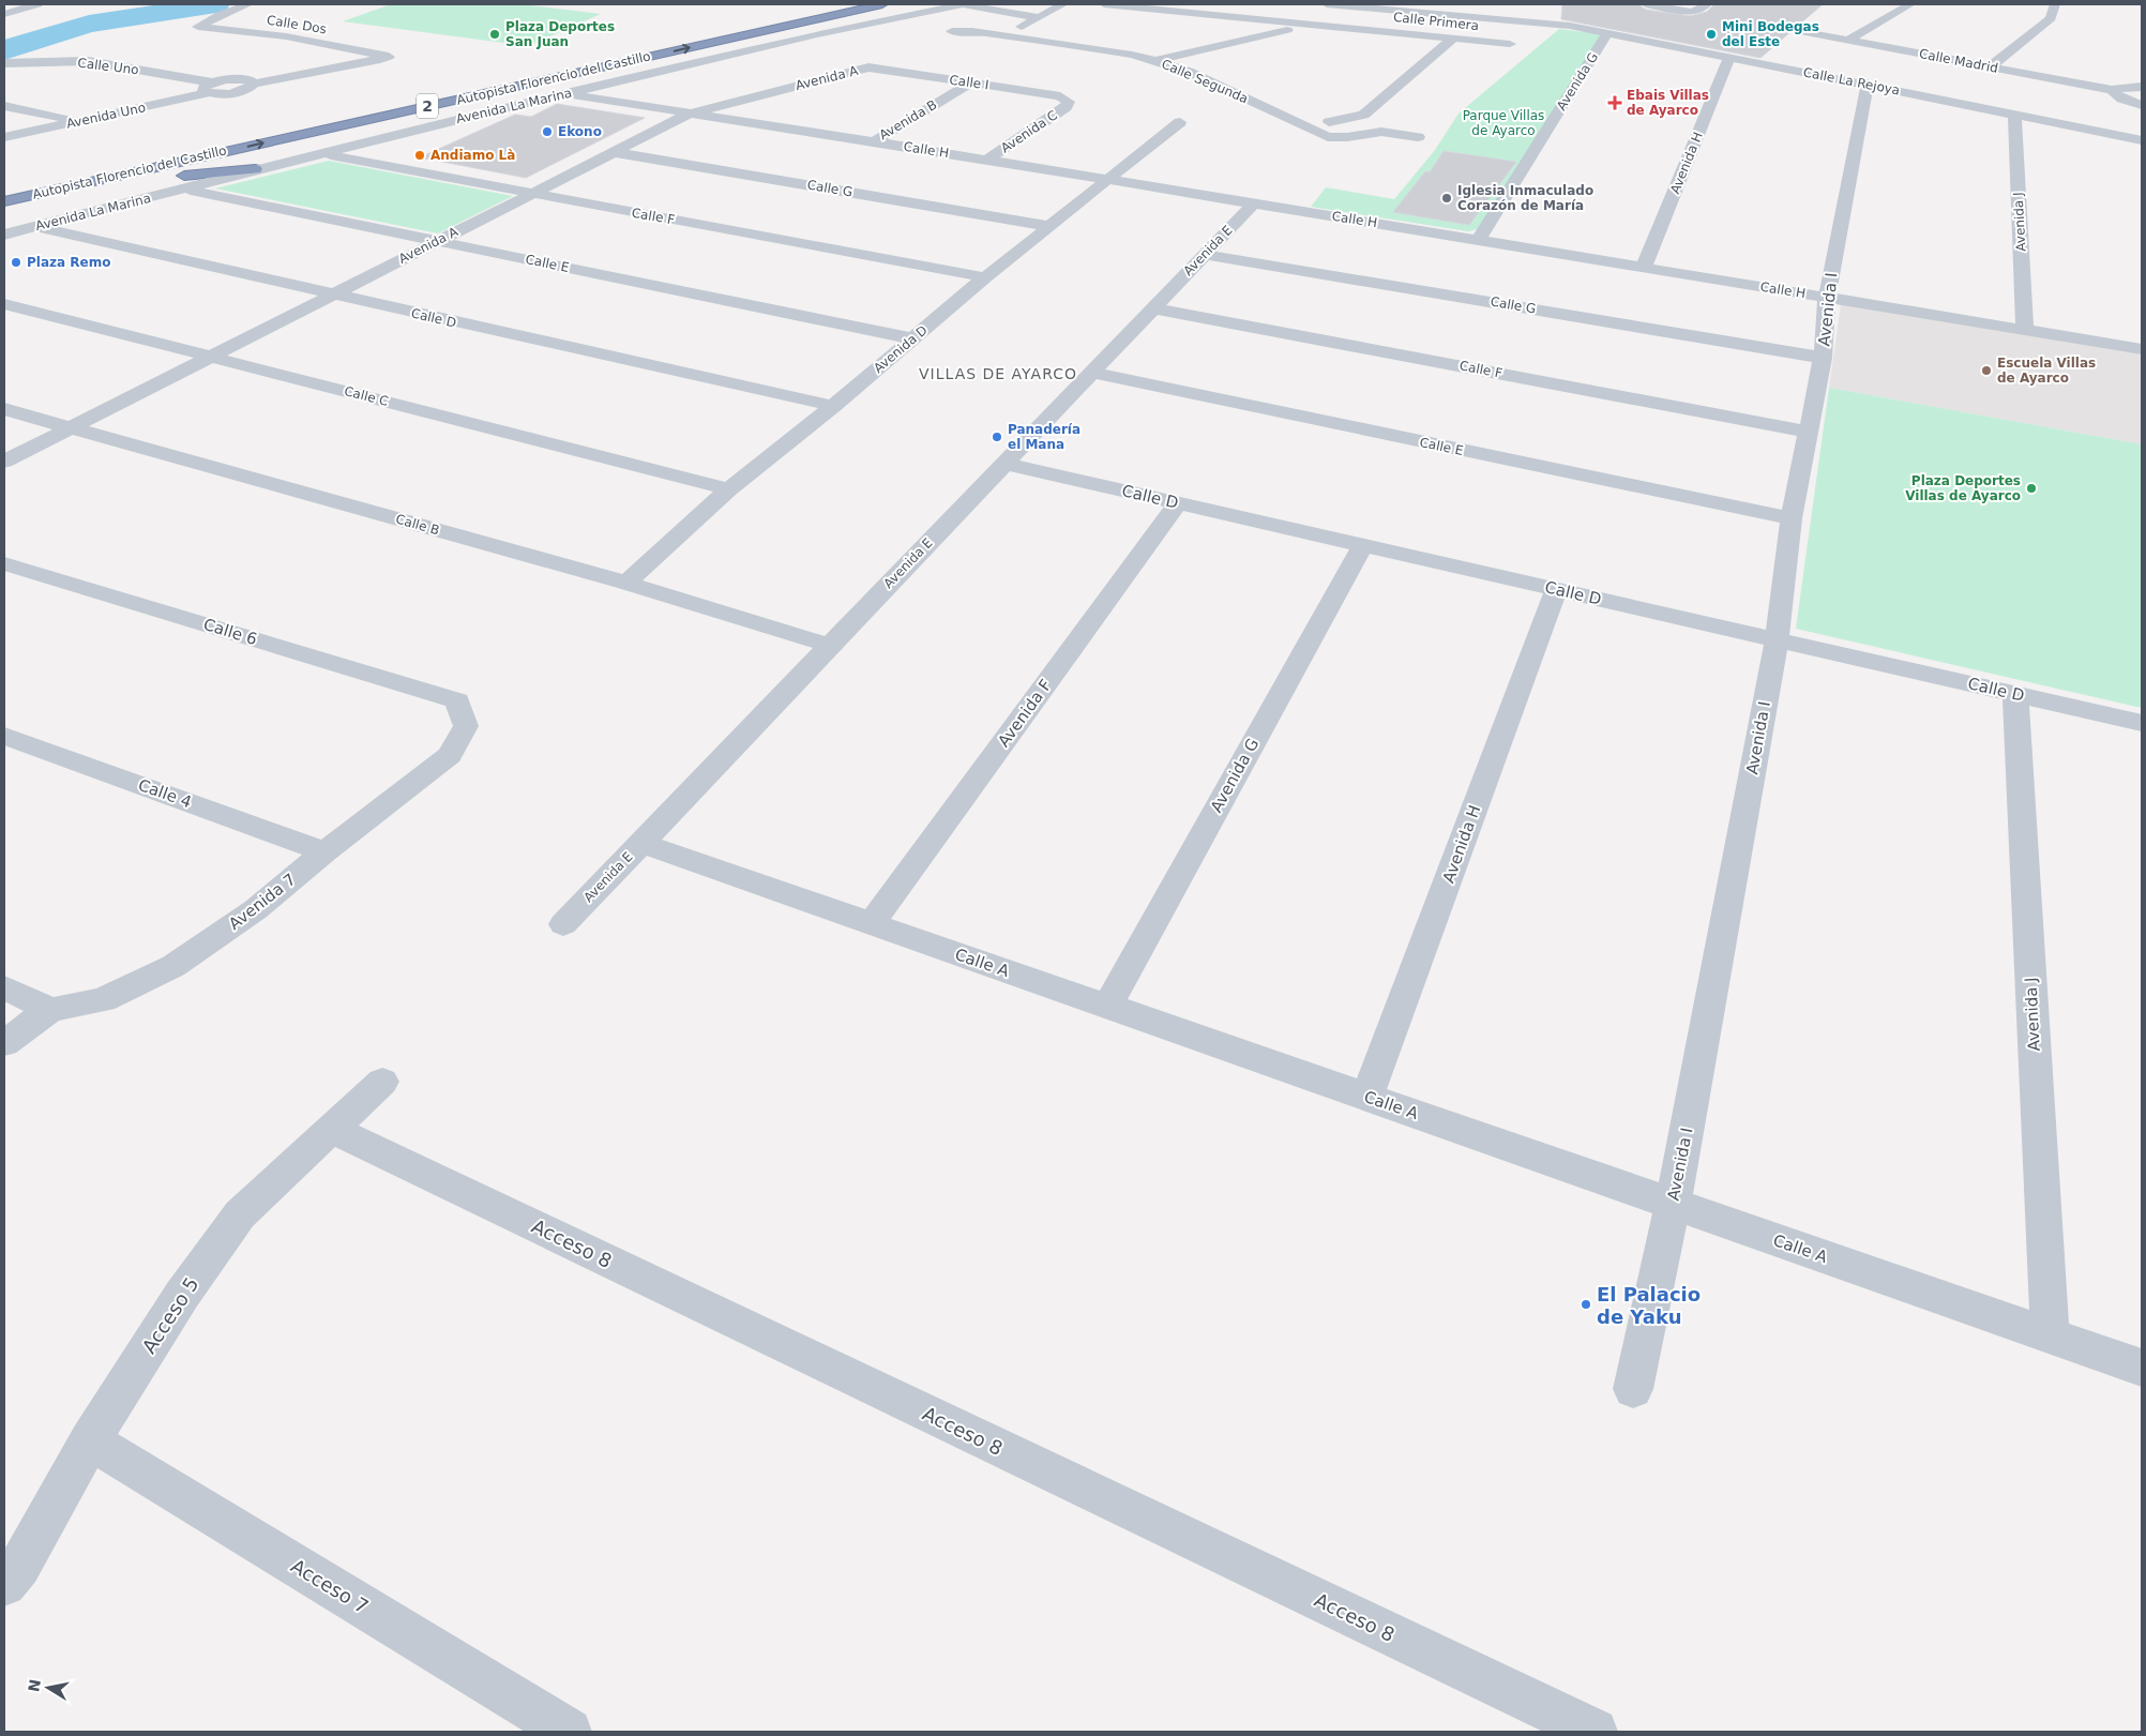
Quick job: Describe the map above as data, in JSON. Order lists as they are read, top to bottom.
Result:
{
  "streets": {
    "highway": ["Autopista Florencio del Castillo", "2"],
    "street": [
      "Calle Primera",
      "Calle Dos",
      "Calle Madrid",
      "Calle Uno",
      "Avenida A",
      "Calle Segunda",
      "Avenida G",
      "Calle La Rejoya",
      "Calle I",
      "Avenida La Marina",
      "Avenida Uno",
      "Avenida B",
      "Avenida C",
      "Calle H",
      "Avenida H",
      "Calle G",
      "Calle F",
      "Avenida J",
      "Avenida E",
      "Calle E",
      "Avenida I",
      "Calle D",
      "Avenida D",
      "Calle C",
      "Calle B",
      "Calle 6",
      "Avenida F",
      "Calle 4",
      "Avenida 7",
      "Calle A",
      "Acceso 8",
      "Acceso 5",
      "Acceso 7"
    ]
  },
  "crossings": [
    ["Calle Dos", "Calle Uno"],
    ["Calle Dos", "Avenida Uno"],
    ["Calle Uno", "Avenida Uno"],
    ["Avenida A", "Calle I"],
    ["Avenida A", "Calle H"],
    ["Avenida A", "Calle G"],
    ["Avenida A", "Calle F"],
    ["Avenida A", "Calle E"],
    ["Avenida A", "Calle D"],
    ["Avenida A", "Calle C"],
    ["Avenida A", "Calle B"],
    ["Avenida G", "Calle La Rejoya"],
    ["Avenida G", "Calle H"],
    ["Avenida G", "Calle D"],
    ["Avenida G", "Calle A"],
    ["Calle La Rejoya", "Avenida H"],
    ["Calle La Rejoya", "Avenida J"],
    ["Calle La Rejoya", "Avenida I"],
    ["Calle I", "Avenida B"],
    ["Calle I", "Avenida C"],
    ["Avenida La Marina", "Calle H"],
    ["Avenida La Marina", "Calle F"],
    ["Avenida La Marina", "Calle E"],
    ["Avenida La Marina", "Calle D"],
    ["Avenida B", "Calle H"],
    ["Avenida C", "Calle H"],
    ["Calle H", "Avenida H"],
    ["Calle H", "Avenida J"],
    ["Calle H", "Avenida E"],
    ["Calle H", "Avenida I"],
    ["Calle H", "Avenida D"],
    ["Avenida H", "Calle D"],
    ["Avenida H", "Calle A"],
    ["Calle G", "Avenida E"],
    ["Calle G", "Avenida I"],
    ["Calle G", "Avenida D"],
    ["Calle F", "Avenida E"],
    ["Calle F", "Avenida I"],
    ["Calle F", "Avenida D"],
    ["Avenida J", "Calle D"],
    ["Avenida J", "Calle A"],
    ["Avenida E", "Calle E"],
    ["Avenida E", "Calle D"],
    ["Avenida E", "Calle B"],
    ["Avenida E", "Calle A"],
    ["Calle E", "Avenida I"],
    ["Calle E", "Avenida D"],
    ["Avenida I", "Calle D"],
    ["Avenida I", "Calle A"],
    ["Calle D", "Avenida D"],
    ["Calle D", "Avenida F"],
    ["Avenida D", "Calle C"],
    ["Avenida D", "Calle B"],
    ["Calle 6", "Avenida 7"],
    ["Avenida F", "Calle A"],
    ["Calle 4", "Avenida 7"],
    ["Acceso 8", "Acceso 5"],
    ["Acceso 5", "Acceso 7"]
  ],
  "districts": ["VILLAS DE AYARCO"],
  "parks": ["Parque Villas de Ayarco"],
  "places": {
    "other": [
      "Plaza Deportes San Juan",
      "Mini Bodegas del Este",
      "Ekono",
      "Andiamo Là",
      "Iglesia Inmaculado Corazón de María",
      "Plaza Remo",
      "Escuela Villas de Ayarco",
      "Panadería el Mana",
      "Plaza Deportes Villas de Ayarco",
      "El Palacio de Yaku"
    ],
    "health": ["Ebais Villas de Ayarco"]
  },
  "north": "left"
}
